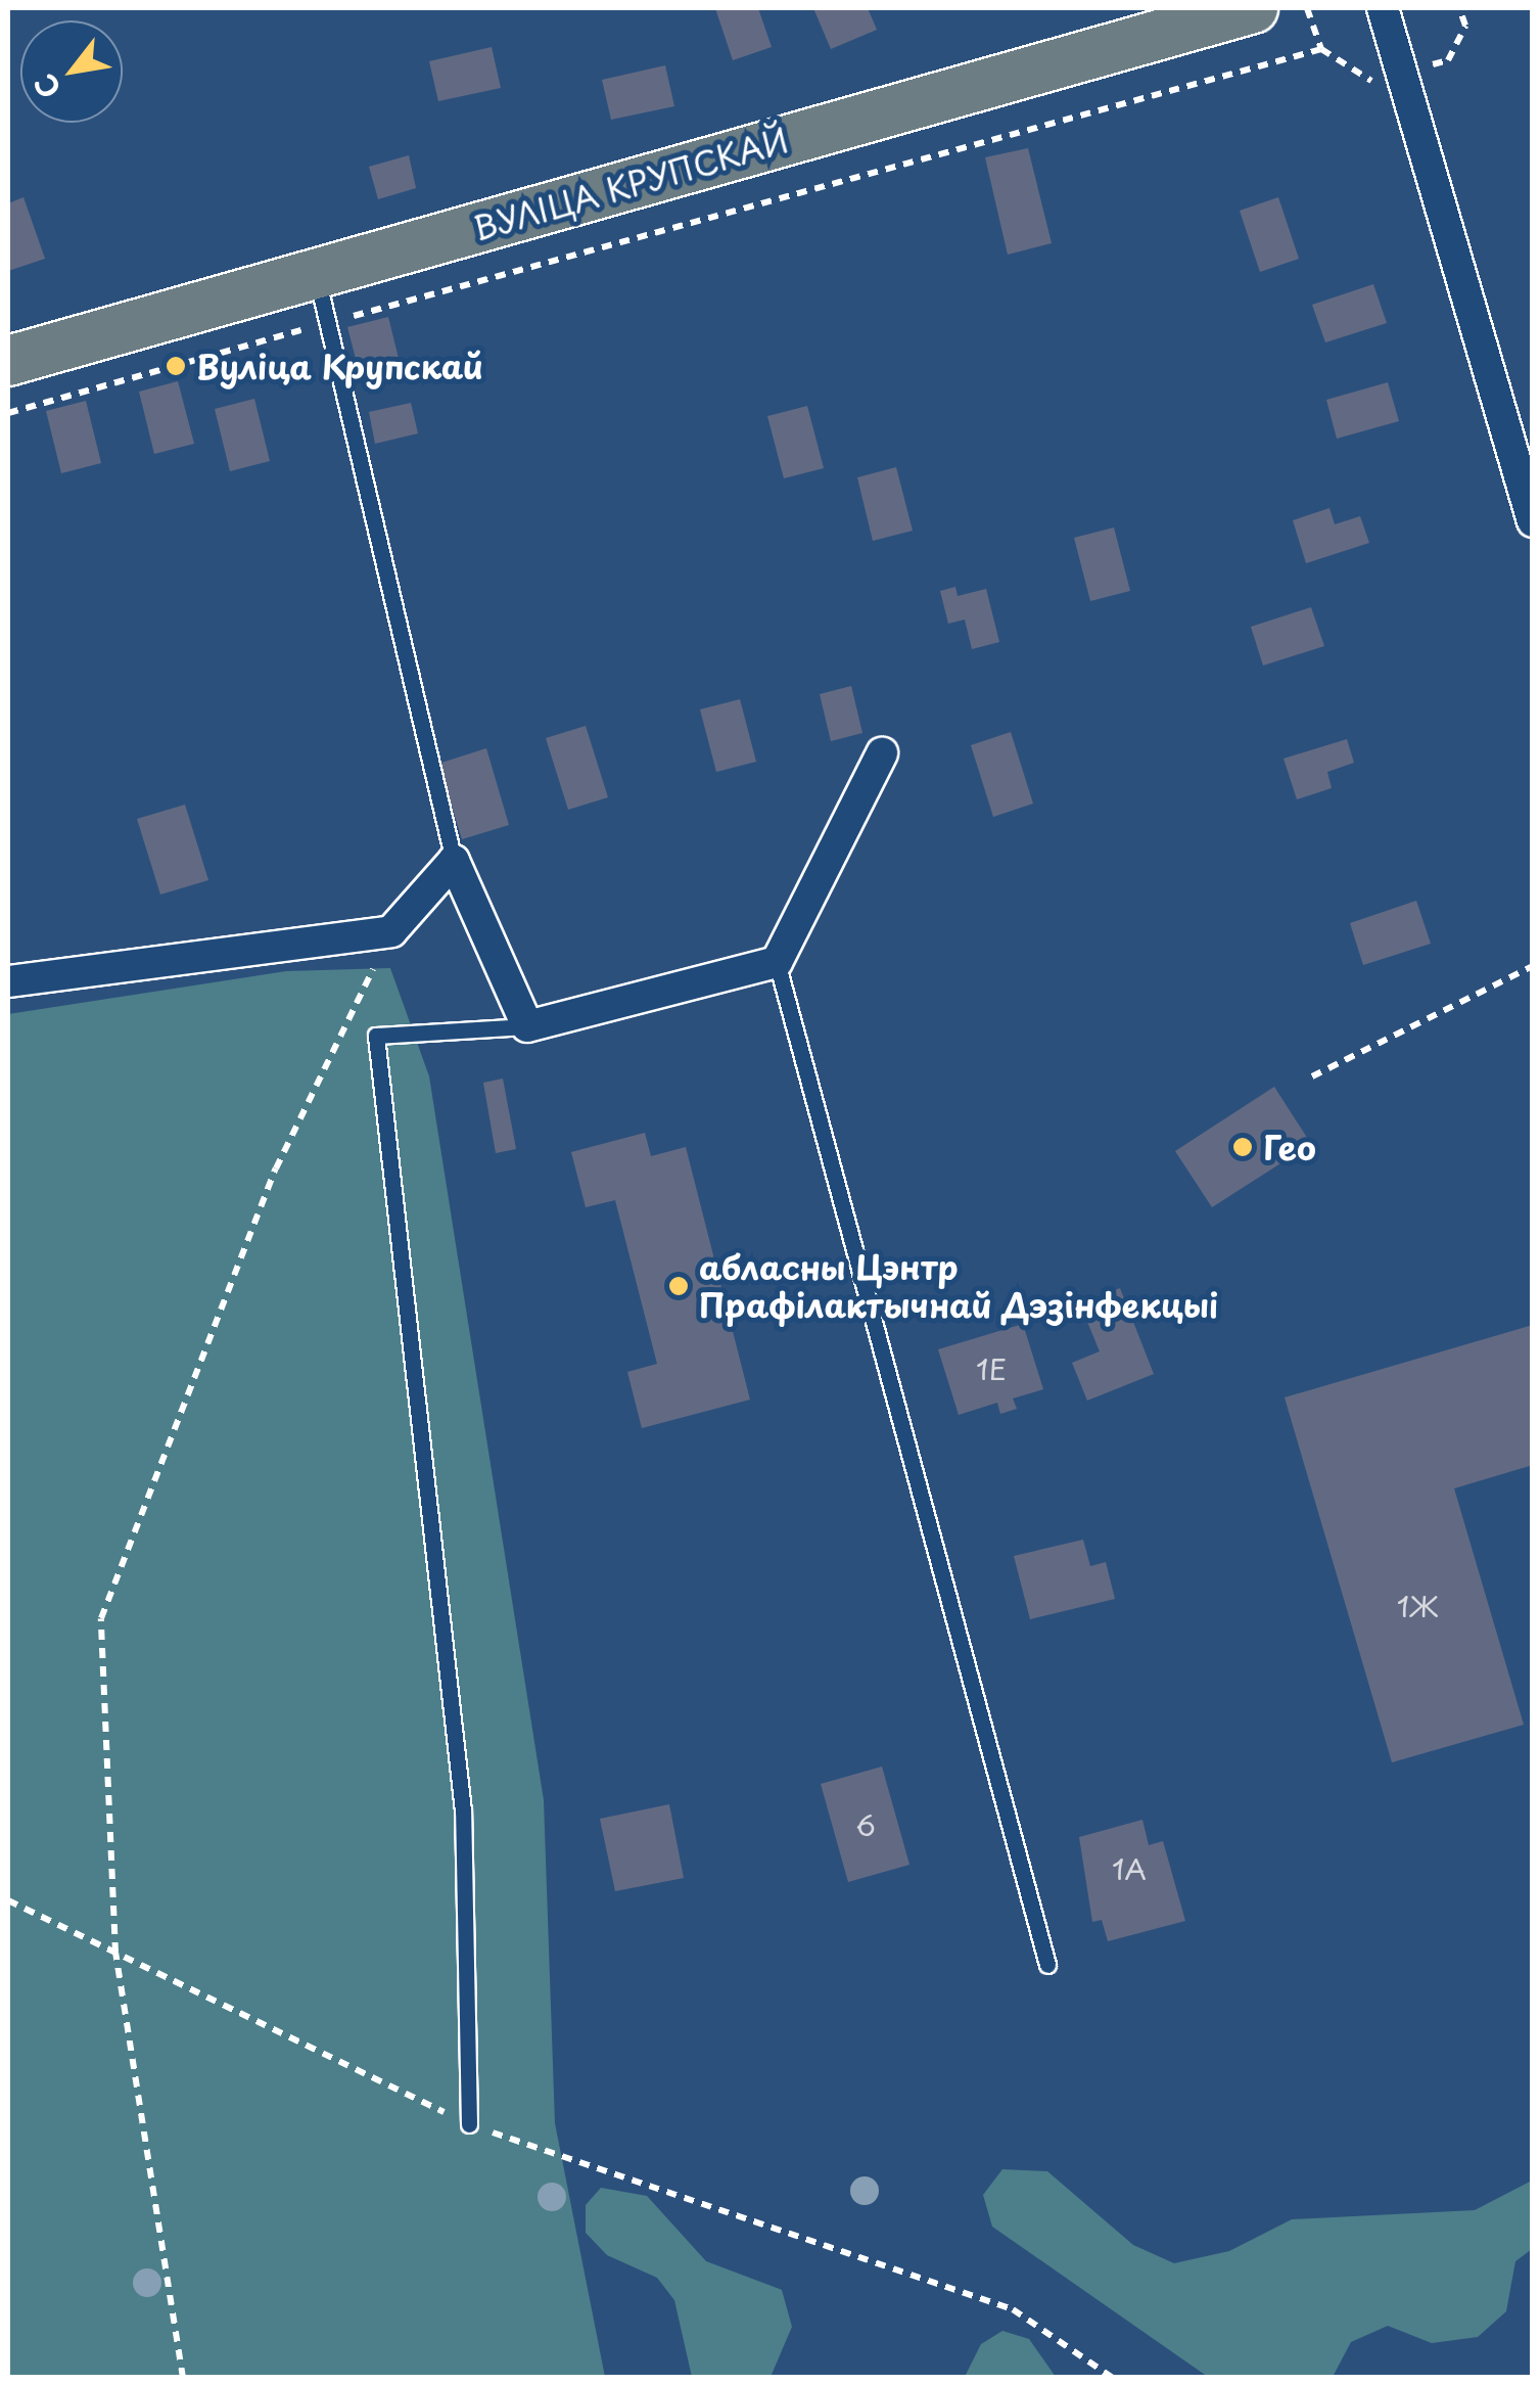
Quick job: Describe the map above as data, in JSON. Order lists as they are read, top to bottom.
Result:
{
  "streets": {
    "main road": ["ВУЛІЦА КРУПСКАЙ"]
  },
  "places": ["Вуліца Крупскай", "Гео", "абласны Цэнтр Прафілактычнай Дэзінфекцыі"],
  "house_numbers": [
    "1Е",
    "1Ж",
    "6",
    "1А"
  ],
  "north": "bottom left"
}
